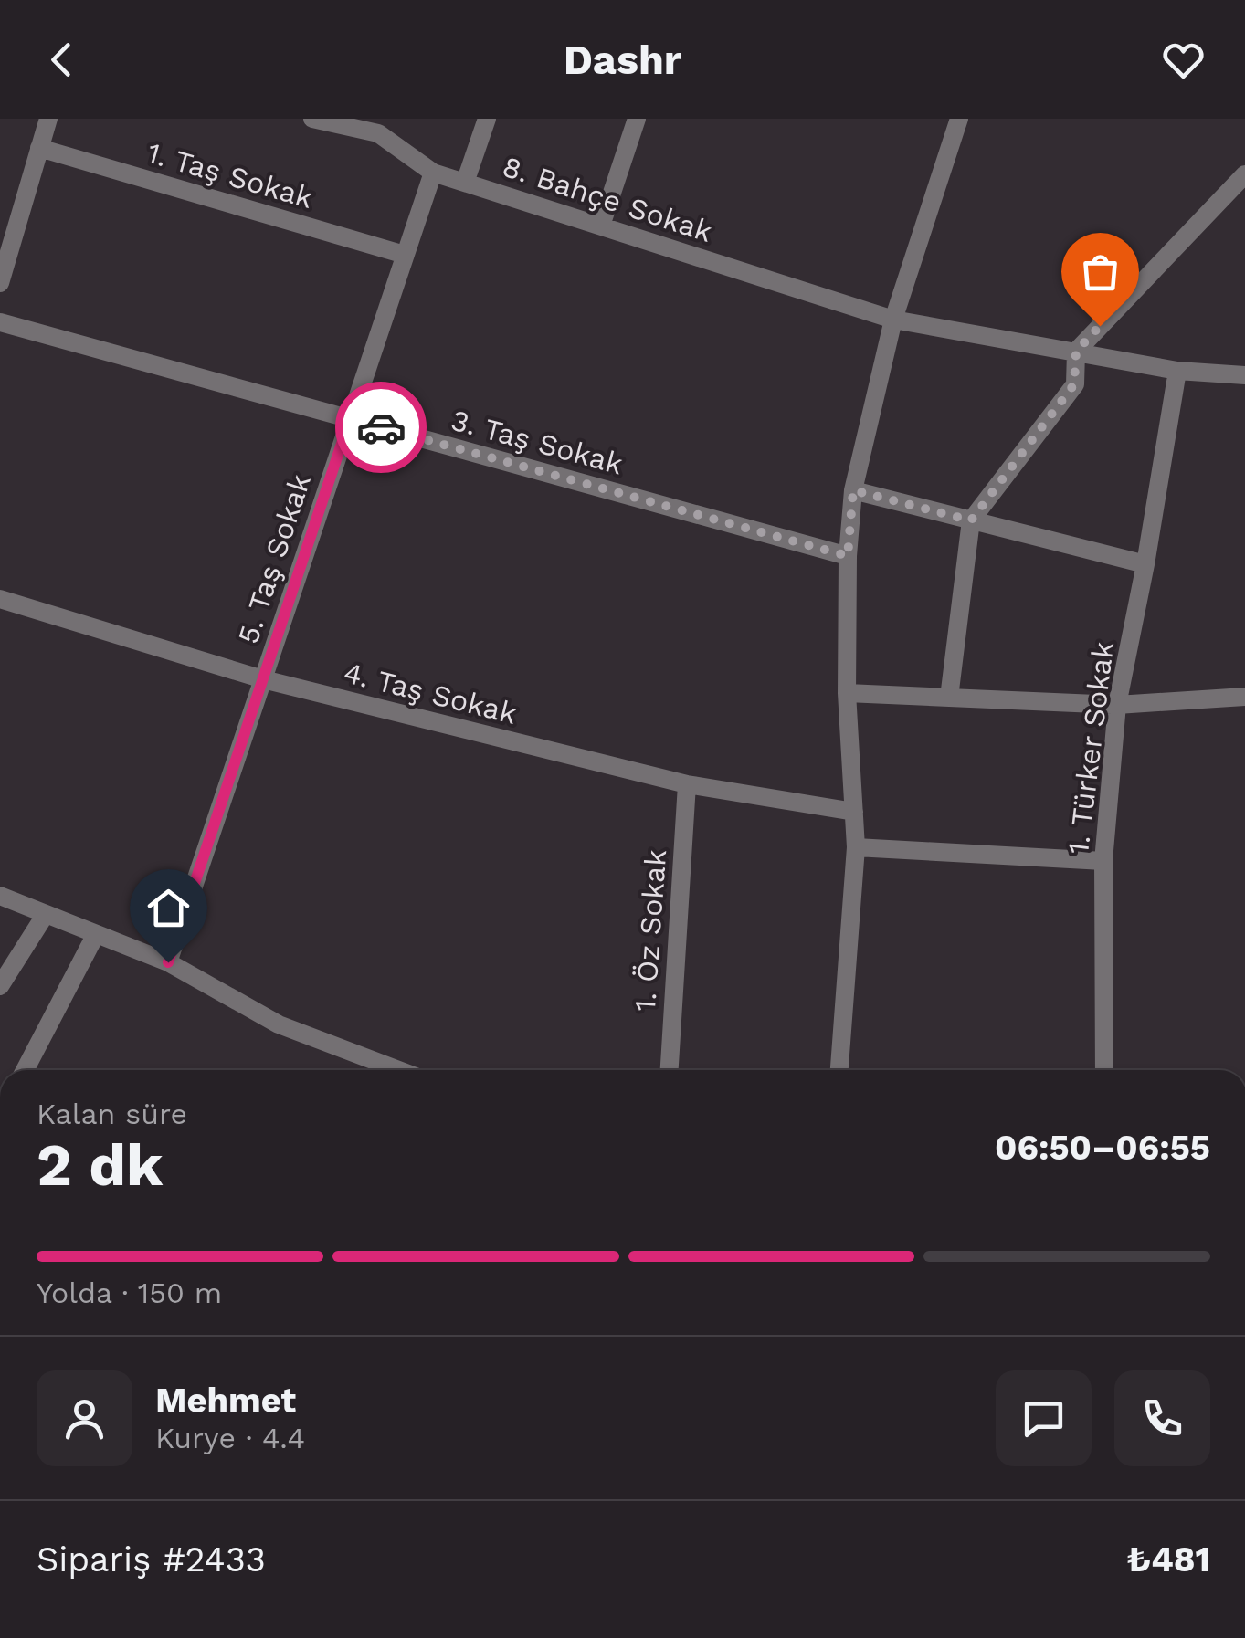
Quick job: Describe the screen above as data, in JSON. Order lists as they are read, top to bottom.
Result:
{
  "streets": {
    "street": [
      "1. Taş Sokak",
      "8. Bahçe Sokak",
      "3. Taş Sokak",
      "5. Taş Sokak",
      "4. Taş Sokak",
      "1. Türker Sokak",
      "1. Öz Sokak"
    ]
  },
  "crossings": [
    ["1. Taş Sokak", "5. Taş Sokak"],
    ["8. Bahçe Sokak", "5. Taş Sokak"],
    ["8. Bahçe Sokak", "1. Türker Sokak"],
    ["3. Taş Sokak", "5. Taş Sokak"],
    ["5. Taş Sokak", "4. Taş Sokak"],
    ["4. Taş Sokak", "1. Öz Sokak"]
  ],
  "page": {
    "header": "Dashr",
    "heading": ["2 dk", "Kalan süre", "06:50–06:55"],
    "panel": [
      "Mehmet",
      "Kurye · 4.4",
      "Sipariş #2433",
      "₺481"
    ],
    "bar": "Yolda · 150 m"
  }
}
